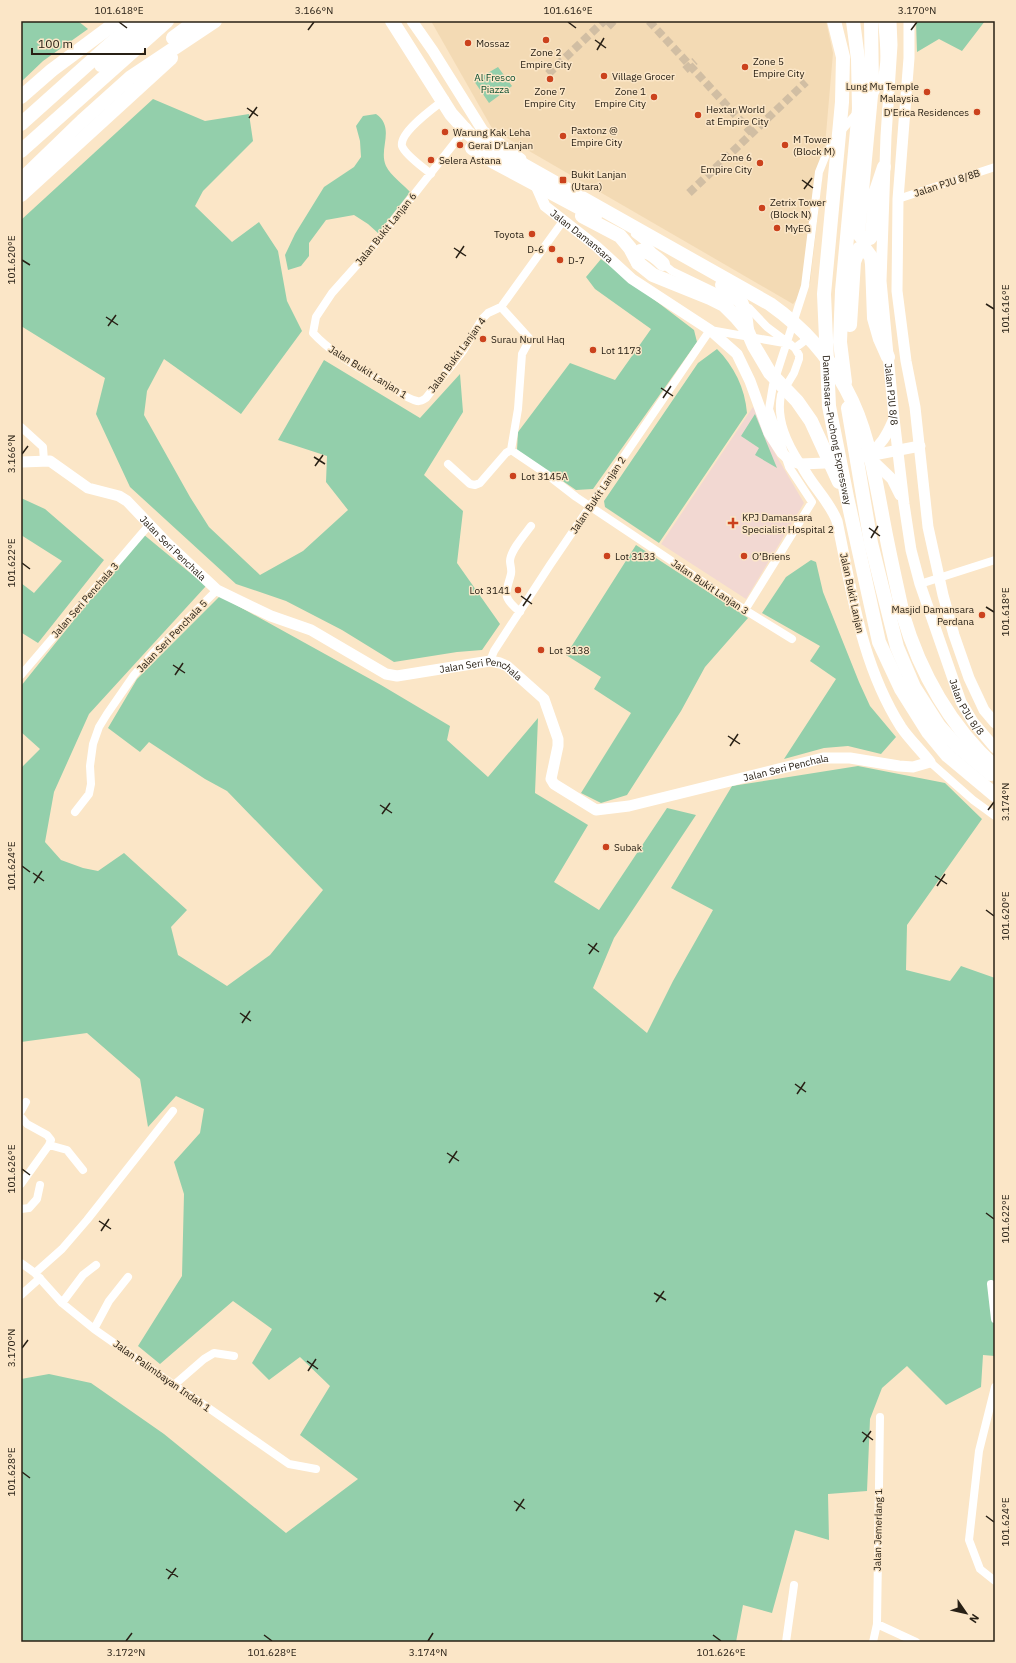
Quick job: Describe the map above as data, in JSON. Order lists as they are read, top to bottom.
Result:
{
  "streets": {
    "highway": ["Damansara–Puchong Expressway"],
    "street": [
      "Jalan PJU 8/8B",
      "Jalan Bukit Lanjan 6",
      "Jalan Damansara",
      "Jalan Bukit Lanjan 4",
      "Jalan Bukit Lanjan 1",
      "Jalan PJU 8/8",
      "Jalan Bukit Lanjan 2",
      "Jalan Seri Penchala",
      "Jalan Bukit Lanjan 3",
      "Jalan Bukit Lanjan",
      "Jalan Seri Penchala 3",
      "Jalan Seri Penchala 5",
      "Jalan Palimbayan Indah 1",
      "Jalan Jemerlang 1"
    ]
  },
  "crossings": [
    ["Jalan PJU 8/8B", "Jalan PJU 8/8"],
    ["Jalan Bukit Lanjan 6", "Jalan Bukit Lanjan 1"],
    ["Jalan Damansara", "Jalan Bukit Lanjan 4"],
    ["Jalan Damansara", "Jalan Bukit Lanjan 2"],
    ["Jalan Bukit Lanjan 4", "Jalan Bukit Lanjan 1"],
    ["Jalan Bukit Lanjan 2", "Jalan Seri Penchala"],
    ["Jalan Bukit Lanjan 2", "Jalan Bukit Lanjan 3"],
    ["Jalan Seri Penchala", "Jalan Bukit Lanjan"],
    ["Jalan Seri Penchala", "Jalan Seri Penchala 3"],
    ["Jalan Seri Penchala", "Jalan Seri Penchala 5"]
  ],
  "parks": ["Al Fresco Piazza"],
  "places": {
    "other": [
      "Zone 2 Empire City",
      "Mossaz",
      "Zone 5 Empire City",
      "Village Grocer",
      "Zone 7 Empire City",
      "Lung Mu Temple Malaysia",
      "Zone 1 Empire City",
      "D'Erica Residences",
      "Hextar World at Empire City",
      "Warung Kak Leha",
      "Paxtonz @ Empire City",
      "Gerai D’Lanjan",
      "M Tower (Block M)",
      "Selera Astana",
      "Zone 6 Empire City",
      "Zetrix Tower (Block N)",
      "MyEG",
      "Toyota",
      "D-6",
      "D-7",
      "Surau Nurul Haq",
      "Lot 1173",
      "Lot 3145A",
      "Lot 3133",
      "O’Briens",
      "Lot 3141",
      "Masjid Damansara Perdana",
      "Lot 3138",
      "Subak"
    ],
    "transit": ["Bukit Lanjan (Utara)"],
    "health": ["KPJ Damansara Specialist Hospital 2"]
  },
  "scale_bar": "100 m",
  "north": "bottom right",
  "coordinates": [
    "101.618°E",
    "3.166°N",
    "101.616°E",
    "3.170°N",
    "101.620°E",
    "101.622°E",
    "3.174°N",
    "101.624°E",
    "101.626°E",
    "101.628°E",
    "3.172°N"
  ]
}
